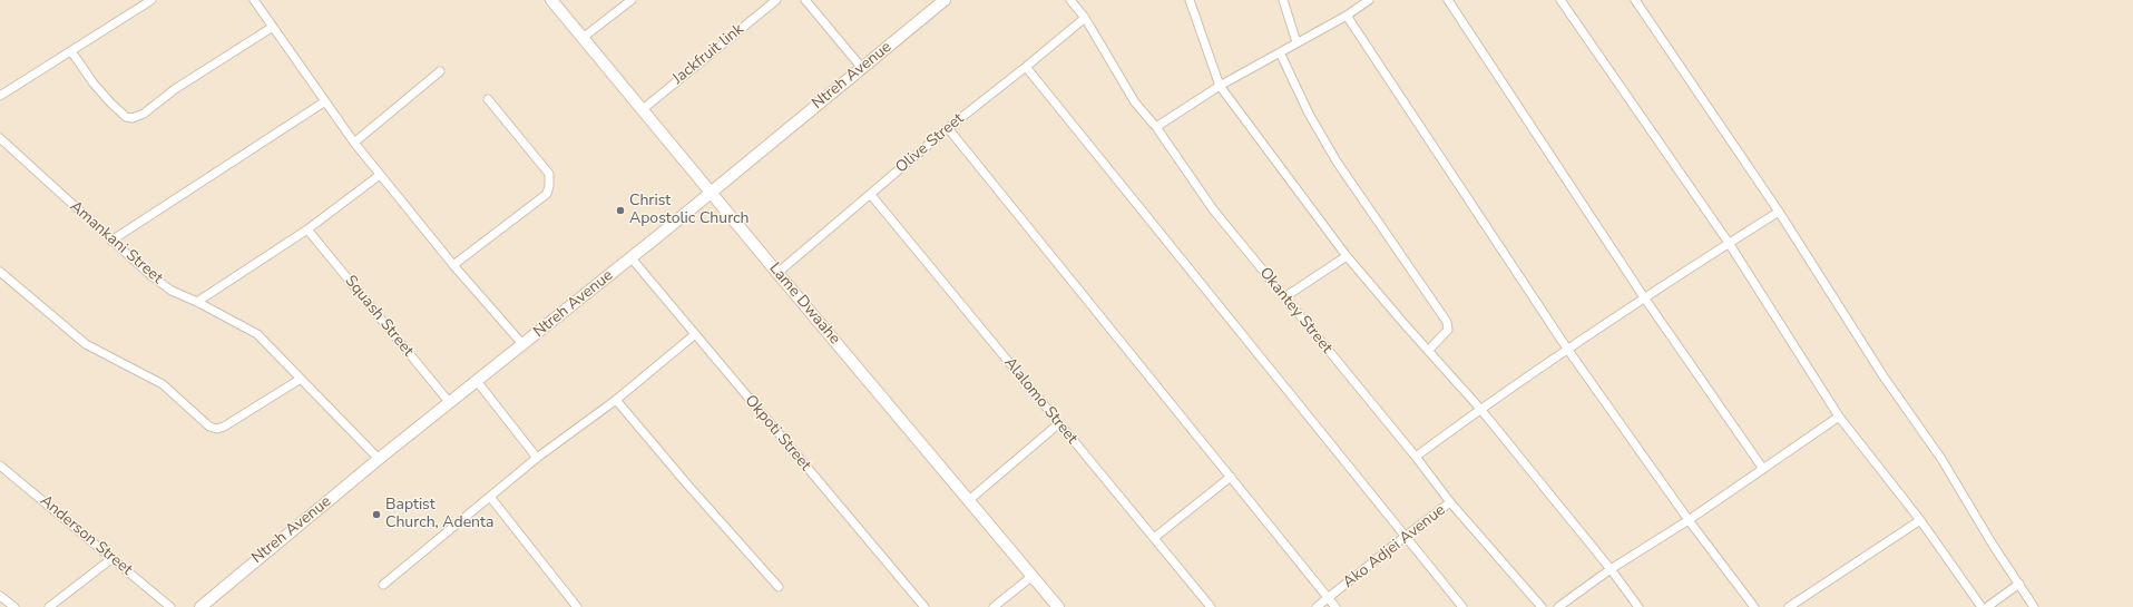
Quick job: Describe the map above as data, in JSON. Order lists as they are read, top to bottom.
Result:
{
  "streets": {
    "street": [
      "Jackfruit link",
      "Ntreh Avenue",
      "Olive Street",
      "Amankani Street",
      "Lame Dwaahe",
      "Okantey Street",
      "Squash Street",
      "Alalomo Street",
      "Okpoti Street",
      "Anderson Street",
      "Ako Adjei Avenue"
    ]
  },
  "crossings": [
    ["Jackfruit link", "Lame Dwaahe"],
    ["Ntreh Avenue", "Amankani Street"],
    ["Ntreh Avenue", "Lame Dwaahe"],
    ["Ntreh Avenue", "Squash Street"],
    ["Ntreh Avenue", "Okpoti Street"],
    ["Olive Street", "Lame Dwaahe"],
    ["Olive Street", "Okantey Street"],
    ["Olive Street", "Alalomo Street"],
    ["Okantey Street", "Ako Adjei Avenue"]
  ],
  "places": ["Christ Apostolic Church", "Baptist Church, Adenta"]
}
